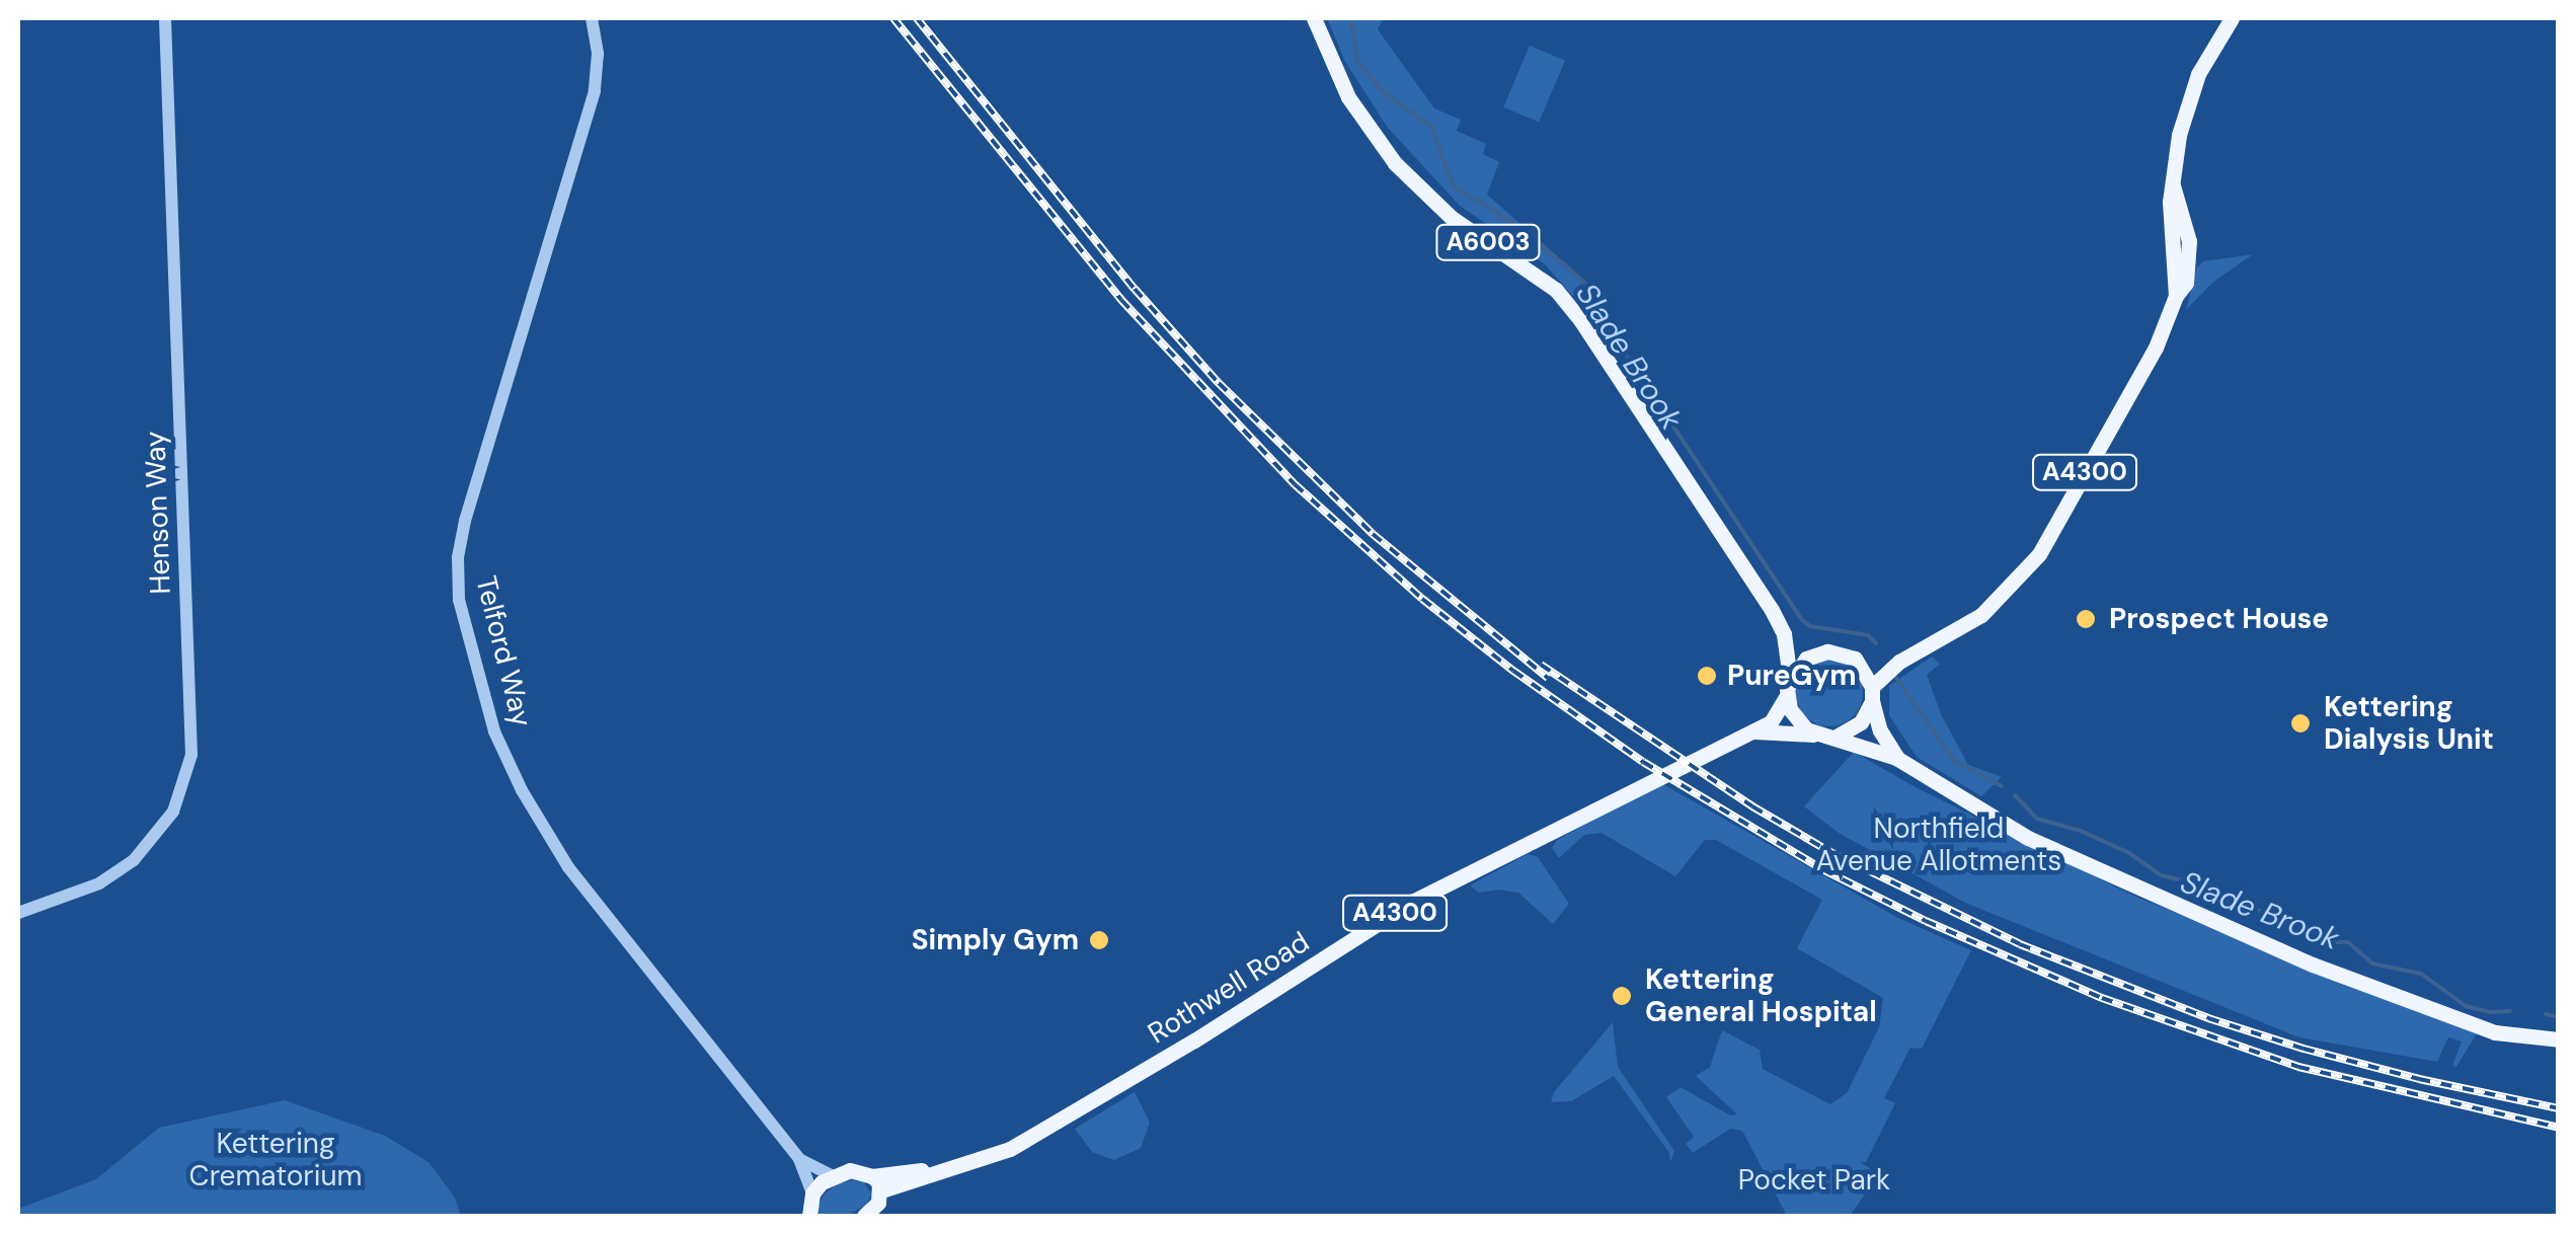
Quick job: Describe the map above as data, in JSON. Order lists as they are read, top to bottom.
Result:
{
  "streets": {
    "main road": ["A6003", "A4300", "Rothwell Road"],
    "street": ["Henson Way", "Telford Way"]
  },
  "crossings": [
    ["A6003", "A4300"],
    ["A6003", "Rothwell Road"],
    ["A4300", "Telford Way"],
    ["A4300", "Rothwell Road"]
  ],
  "water": ["Slade Brook"],
  "parks": ["Northfield Avenue Allotments", "Kettering Crematorium", "Pocket Park"],
  "places": [
    "Prospect House",
    "PureGym",
    "Kettering Dialysis Unit",
    "Simply Gym",
    "Kettering General Hospital"
  ]
}
